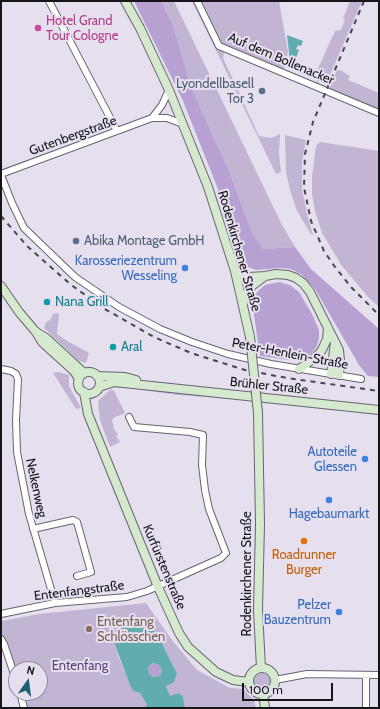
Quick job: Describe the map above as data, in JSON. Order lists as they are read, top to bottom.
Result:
{
  "streets": {
    "main road": ["Rodenkirchener Straße", "Brühler Straße", "Kurfürstenstraße"],
    "street": [
      "Auf dem Bollenacker",
      "Gutenbergstraße",
      "Peter-Henlein-Straße",
      "Nelkenweg",
      "Entenfangstraße"
    ]
  },
  "crossings": [
    ["Gutenbergstraße", "Peter-Henlein-Straße"],
    ["Rodenkirchener Straße", "Kurfürstenstraße"],
    ["Brühler Straße", "Kurfürstenstraße"],
    ["Nelkenweg", "Entenfangstraße"],
    ["Kurfürstenstraße", "Entenfangstraße"]
  ],
  "parks": ["Entenfang"],
  "places": [
    "Hotel Grand Tour Cologne",
    "Lyondellbasell Tor 3",
    "Abika Montage GmbH",
    "Karosseriezentrum Wesseling",
    "Nana Grill",
    "Aral",
    "Autoteile Glessen",
    "Hagebaumarkt",
    "Roadrunner Burger",
    "Pelzer Bauzentrum",
    "Entenfang Schlösschen"
  ],
  "scale_bar": "100 m",
  "north": "top"
}
